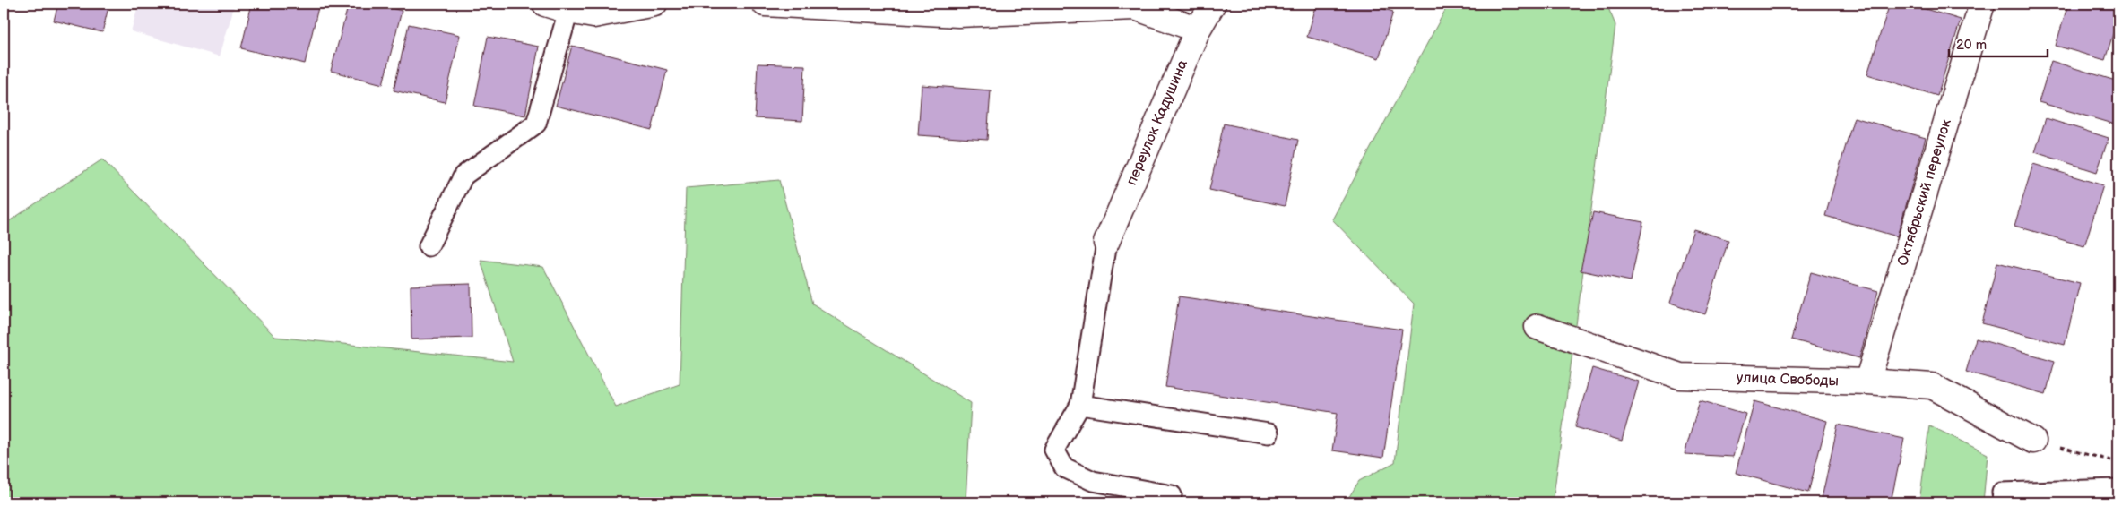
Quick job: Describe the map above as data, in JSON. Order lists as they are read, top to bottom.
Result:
{
  "streets": {
    "street": ["переулок Кадушина", "Октябрьский переулок", "улица Свободы"]
  },
  "crossings": [
    ["Октябрьский переулок", "улица Свободы"]
  ],
  "scale_bar": "20 m"
}
